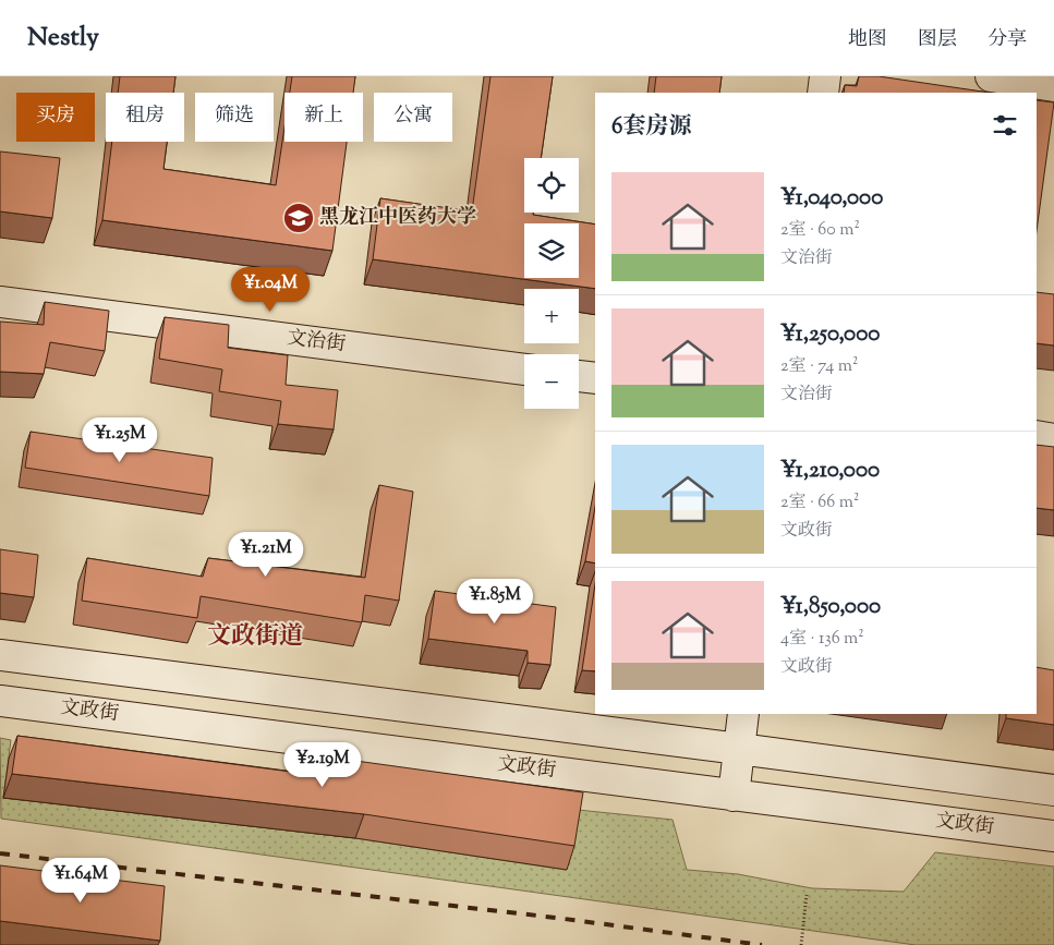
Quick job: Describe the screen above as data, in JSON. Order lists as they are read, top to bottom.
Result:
{
  "streets": {
    "main road": ["文治街", "文政街"]
  },
  "districts": ["文政街道"],
  "places": {
    "school or university": ["黑龙江中医药大学"]
  },
  "page": {
    "header": "Nestly",
    "nav": ["地图", "图层", "分享"],
    "chip": [
      "买房",
      "租房",
      "筛选",
      "新上",
      "公寓"
    ],
    "heading": "6套房源",
    "map_buttons": ["+", "−"],
    "list": [
      {
        "name": "¥1,040,000",
        "note": "2室 · 60 m² · 文治街"
      },
      {
        "name": "¥1,250,000",
        "note": "2室 · 74 m² · 文治街"
      },
      {
        "name": "¥1,210,000",
        "note": "2室 · 66 m² · 文政街"
      },
      {
        "name": "¥1,850,000",
        "note": "4室 · 136 m² · 文政街"
      }
    ],
    "price": [
      "¥1.04M",
      "¥1.25M",
      "¥1.21M",
      "¥1.85M",
      "¥2.19M",
      "¥1.64M"
    ]
  }
}
